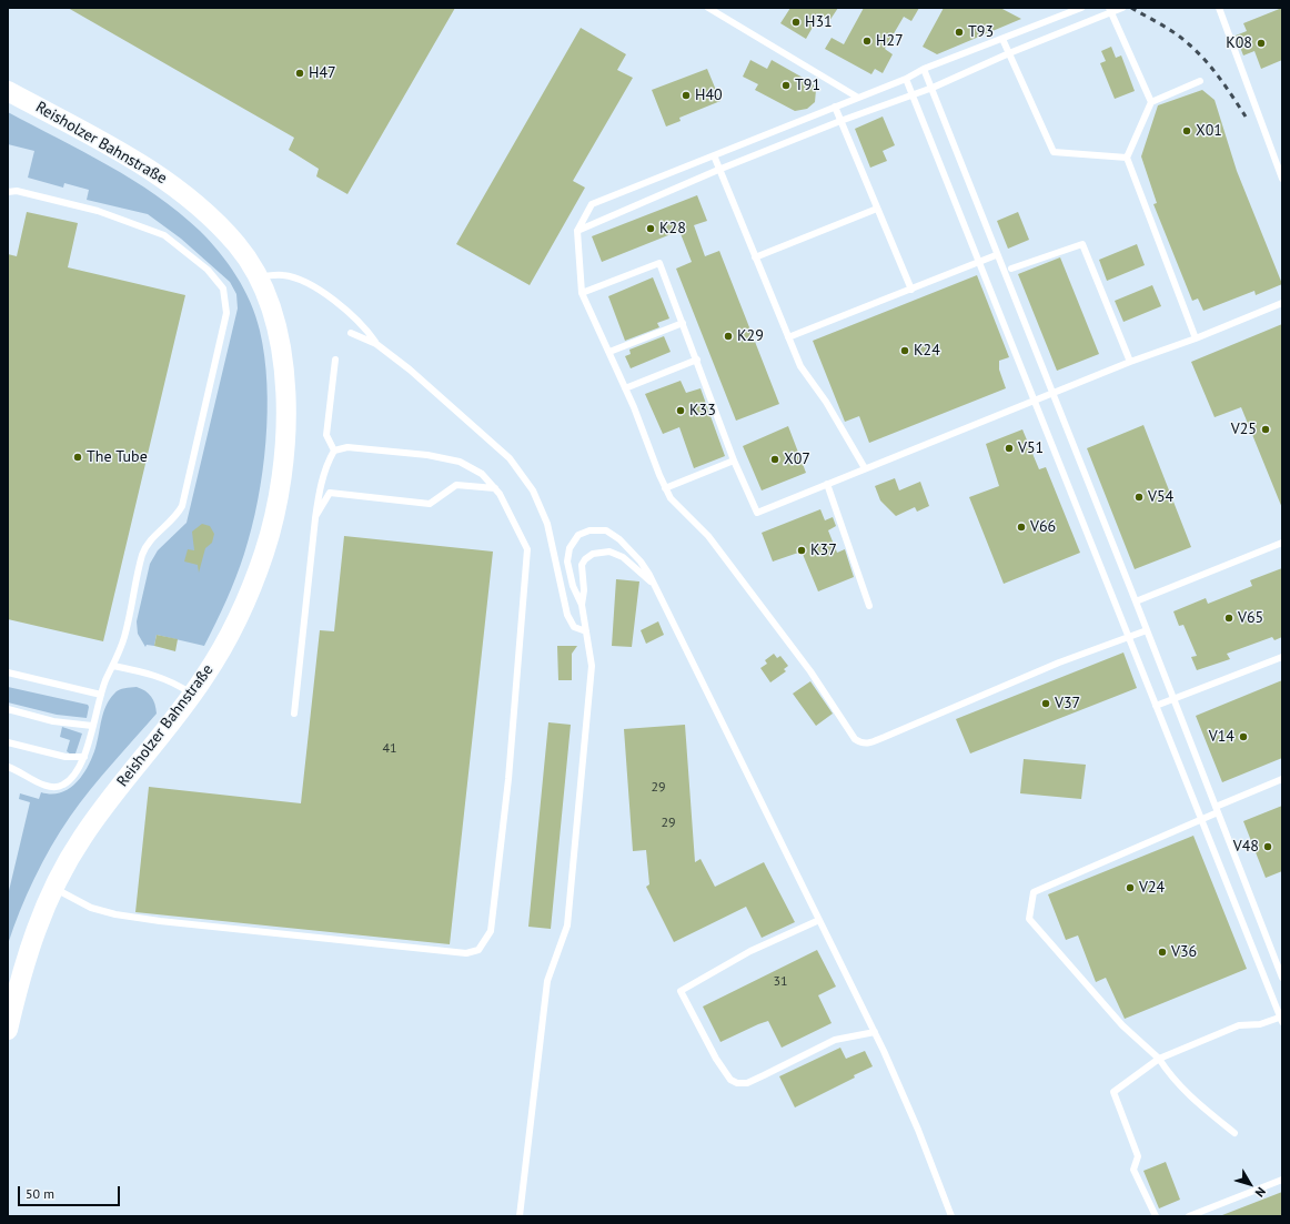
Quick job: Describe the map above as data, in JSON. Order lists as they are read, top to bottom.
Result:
{
  "streets": {
    "main road": ["Reisholzer Bahnstraße"]
  },
  "places": [
    "H31",
    "T93",
    "H27",
    "K08",
    "H47",
    "T91",
    "H40",
    "X01",
    "K28",
    "K29",
    "K24",
    "K33",
    "V25",
    "V51",
    "The Tube",
    "X07",
    "V54",
    "V66",
    "K37",
    "V65",
    "V37",
    "V14",
    "V48",
    "V24",
    "V36"
  ],
  "house_numbers": [
    "41",
    "29",
    "29",
    "31"
  ],
  "scale_bar": "50 m",
  "north": "bottom right"
}
